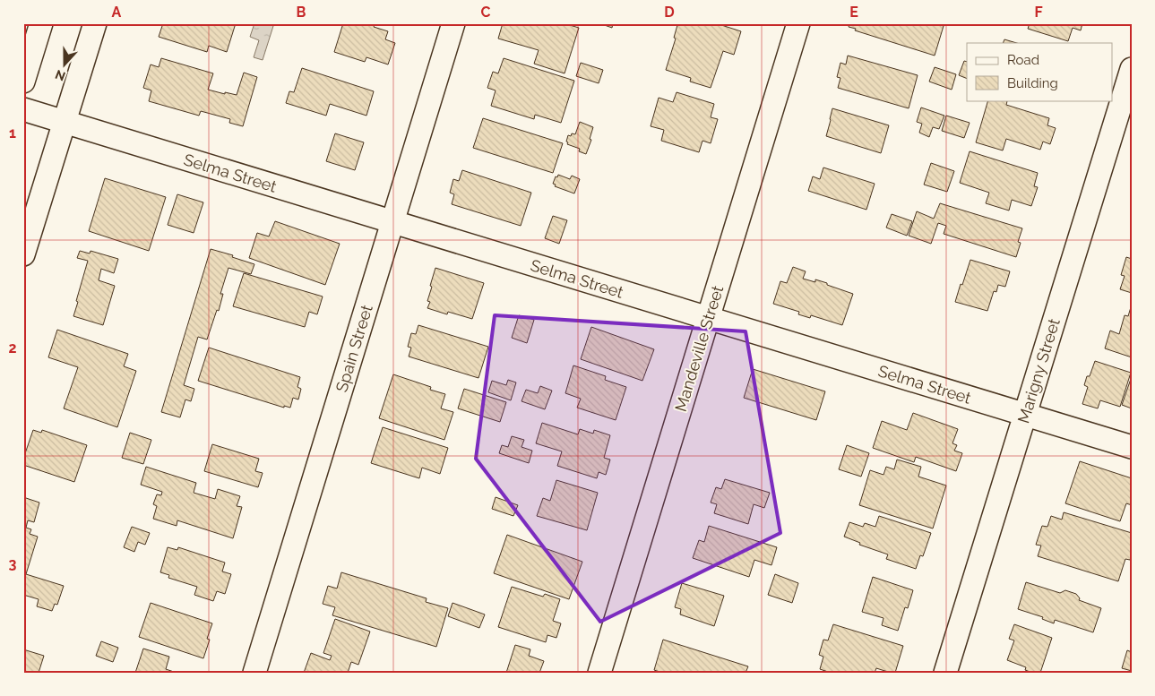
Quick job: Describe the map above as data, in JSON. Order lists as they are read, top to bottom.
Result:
{
  "streets": {
    "street": [
      "Selma Street",
      "Spain Street",
      "Mandeville Street",
      "Marigny Street"
    ]
  },
  "crossings": [
    ["Selma Street", "Spain Street"],
    ["Selma Street", "Mandeville Street"],
    ["Selma Street", "Marigny Street"]
  ],
  "legend": ["Road", "Building"],
  "north": "bottom",
  "grid": {
    "columns": [
      "A",
      "B",
      "C",
      "D",
      "E",
      "F"
    ],
    "rows": ["1", "2", "3"]
  }
}
